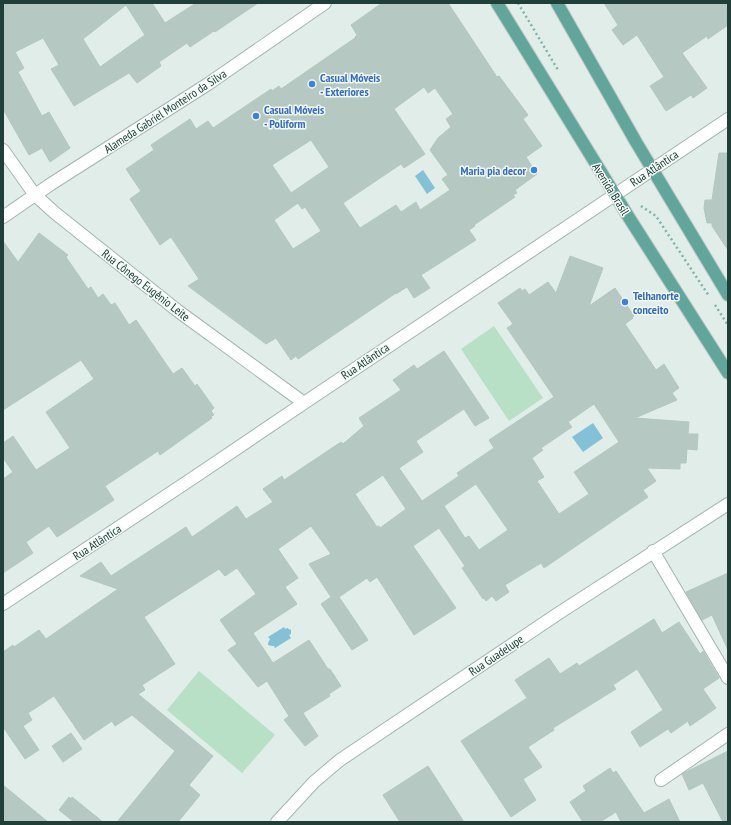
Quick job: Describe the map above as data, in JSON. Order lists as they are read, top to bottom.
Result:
{
  "streets": {
    "main road": ["Avenida Brasil"],
    "street": [
      "Alameda Gabriel Monteiro da Silva",
      "Rua Atlântica",
      "Rua Cônego Eugênio Leite",
      "Rua Guadelupe"
    ]
  },
  "crossings": [
    ["Alameda Gabriel Monteiro da Silva", "Rua Cônego Eugênio Leite"],
    ["Rua Atlântica", "Avenida Brasil"],
    ["Rua Atlântica", "Rua Cônego Eugênio Leite"]
  ],
  "places": [
    "Casual Móveis - Exteriores",
    "Casual Móveis - Poliform",
    "Maria pia decor",
    "Telhanorte conceito"
  ]
}
